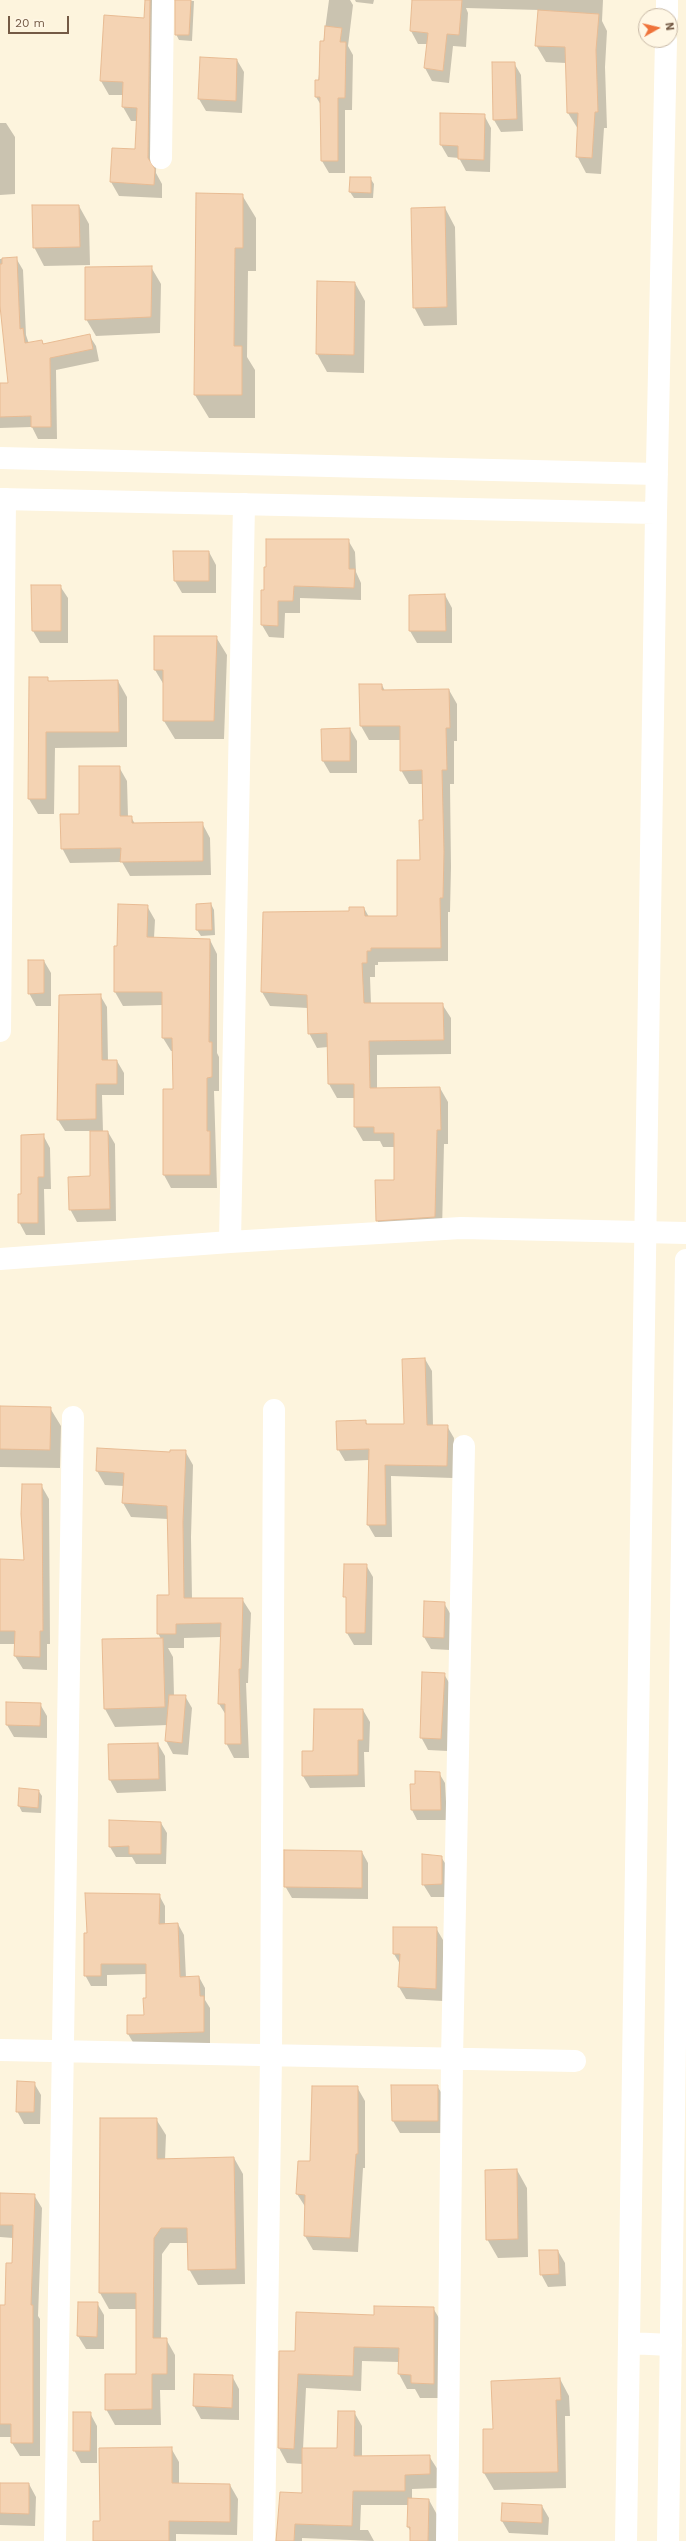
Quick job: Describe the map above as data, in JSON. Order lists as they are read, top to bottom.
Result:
{
  "scale_bar": "20 m",
  "north": "right"
}
